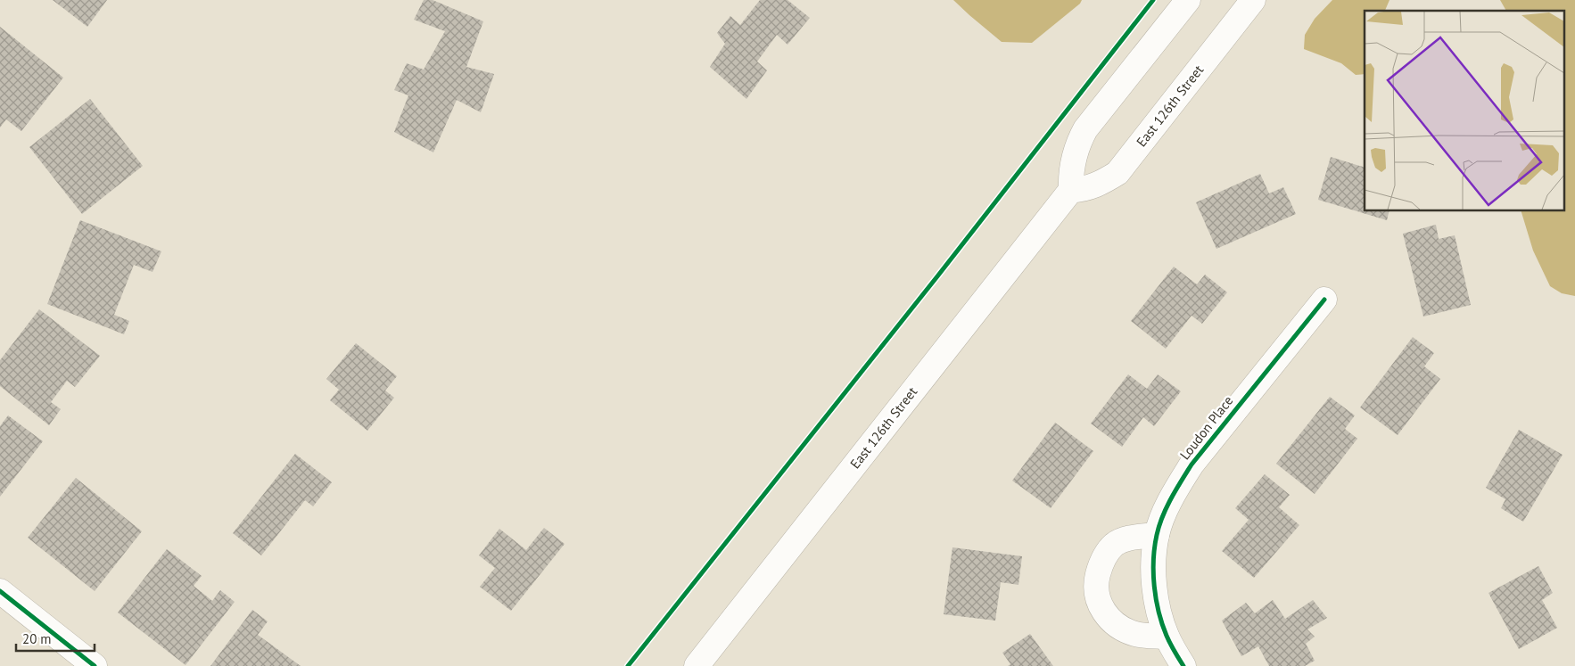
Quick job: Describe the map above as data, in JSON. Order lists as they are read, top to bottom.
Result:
{
  "streets": {
    "main road": ["East 126th Street", "Loudon Place"]
  },
  "scale_bar": "20 m"
}
